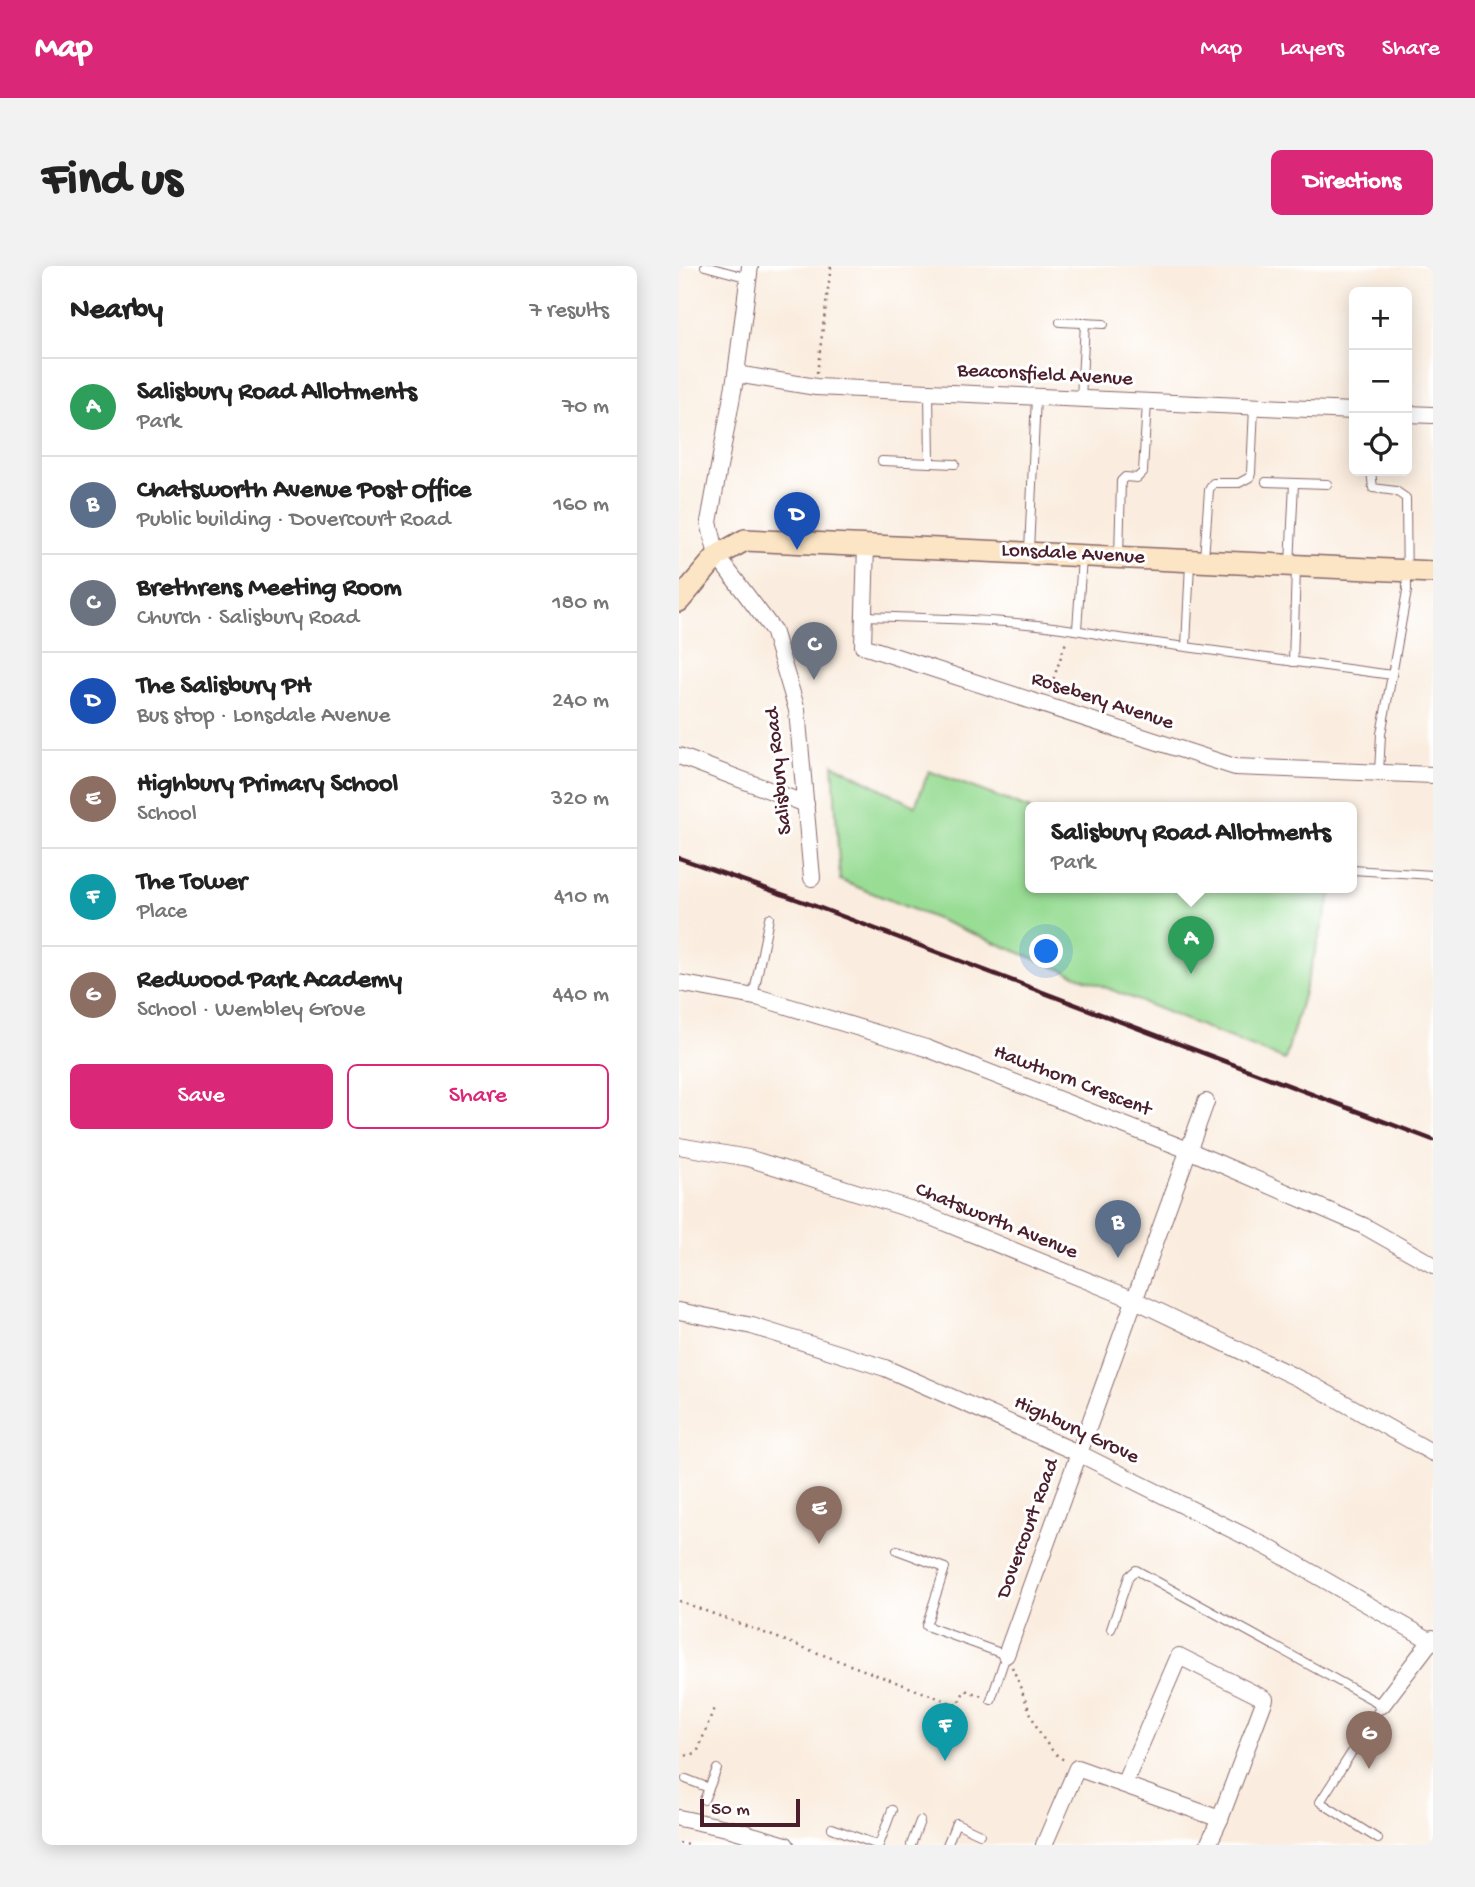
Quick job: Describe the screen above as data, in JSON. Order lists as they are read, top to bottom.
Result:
{
  "streets": {
    "street": [
      "Beaconsfield Avenue",
      "Lonsdale Avenue",
      "Rosebery Avenue",
      "Salisbury Road",
      "Hawthorn Crescent",
      "Chatsworth Avenue",
      "Highbury Grove",
      "Dovercourt Road"
    ]
  },
  "crossings": [
    ["Beaconsfield Avenue", "Salisbury Road"],
    ["Lonsdale Avenue", "Rosebery Avenue"],
    ["Lonsdale Avenue", "Salisbury Road"],
    ["Hawthorn Crescent", "Dovercourt Road"],
    ["Chatsworth Avenue", "Dovercourt Road"],
    ["Highbury Grove", "Dovercourt Road"]
  ],
  "scale_bar": "50 m",
  "page": {
    "header": "Map",
    "nav": ["Map", "Layers", "Share"],
    "buttons": [
      "Directions",
      ["Save", "Share"]
    ],
    "title": "Find us",
    "heading": ["Nearby", "7 results"],
    "map_buttons": ["+", "−"],
    "list": [
      {
        "mark": "A",
        "name": "Salisbury Road Allotments",
        "note": "Park",
        "value": "70 m"
      },
      {
        "mark": "B",
        "name": "Chatsworth Avenue Post Office",
        "note": "Public building · Dovercourt Road",
        "value": "160 m"
      },
      {
        "mark": "C",
        "name": "Brethrens Meeting Room",
        "note": "Church · Salisbury Road",
        "value": "180 m"
      },
      {
        "mark": "D",
        "name": "The Salisbury PH",
        "note": "Bus stop · Lonsdale Avenue",
        "value": "240 m"
      },
      {
        "mark": "E",
        "name": "Highbury Primary School",
        "note": "School",
        "value": "320 m"
      },
      {
        "mark": "F",
        "name": "The Tower",
        "note": "Place",
        "value": "410 m"
      },
      {
        "mark": "G",
        "name": "Redwood Park Academy",
        "note": "School · Wembley Grove",
        "value": "440 m"
      }
    ],
    "pins": [
      "D",
      "C",
      "A",
      "B",
      "E",
      "F",
      "G"
    ],
    "popup": ["Salisbury Road Allotments", "Park"],
    "scale": "50 m"
  }
}
